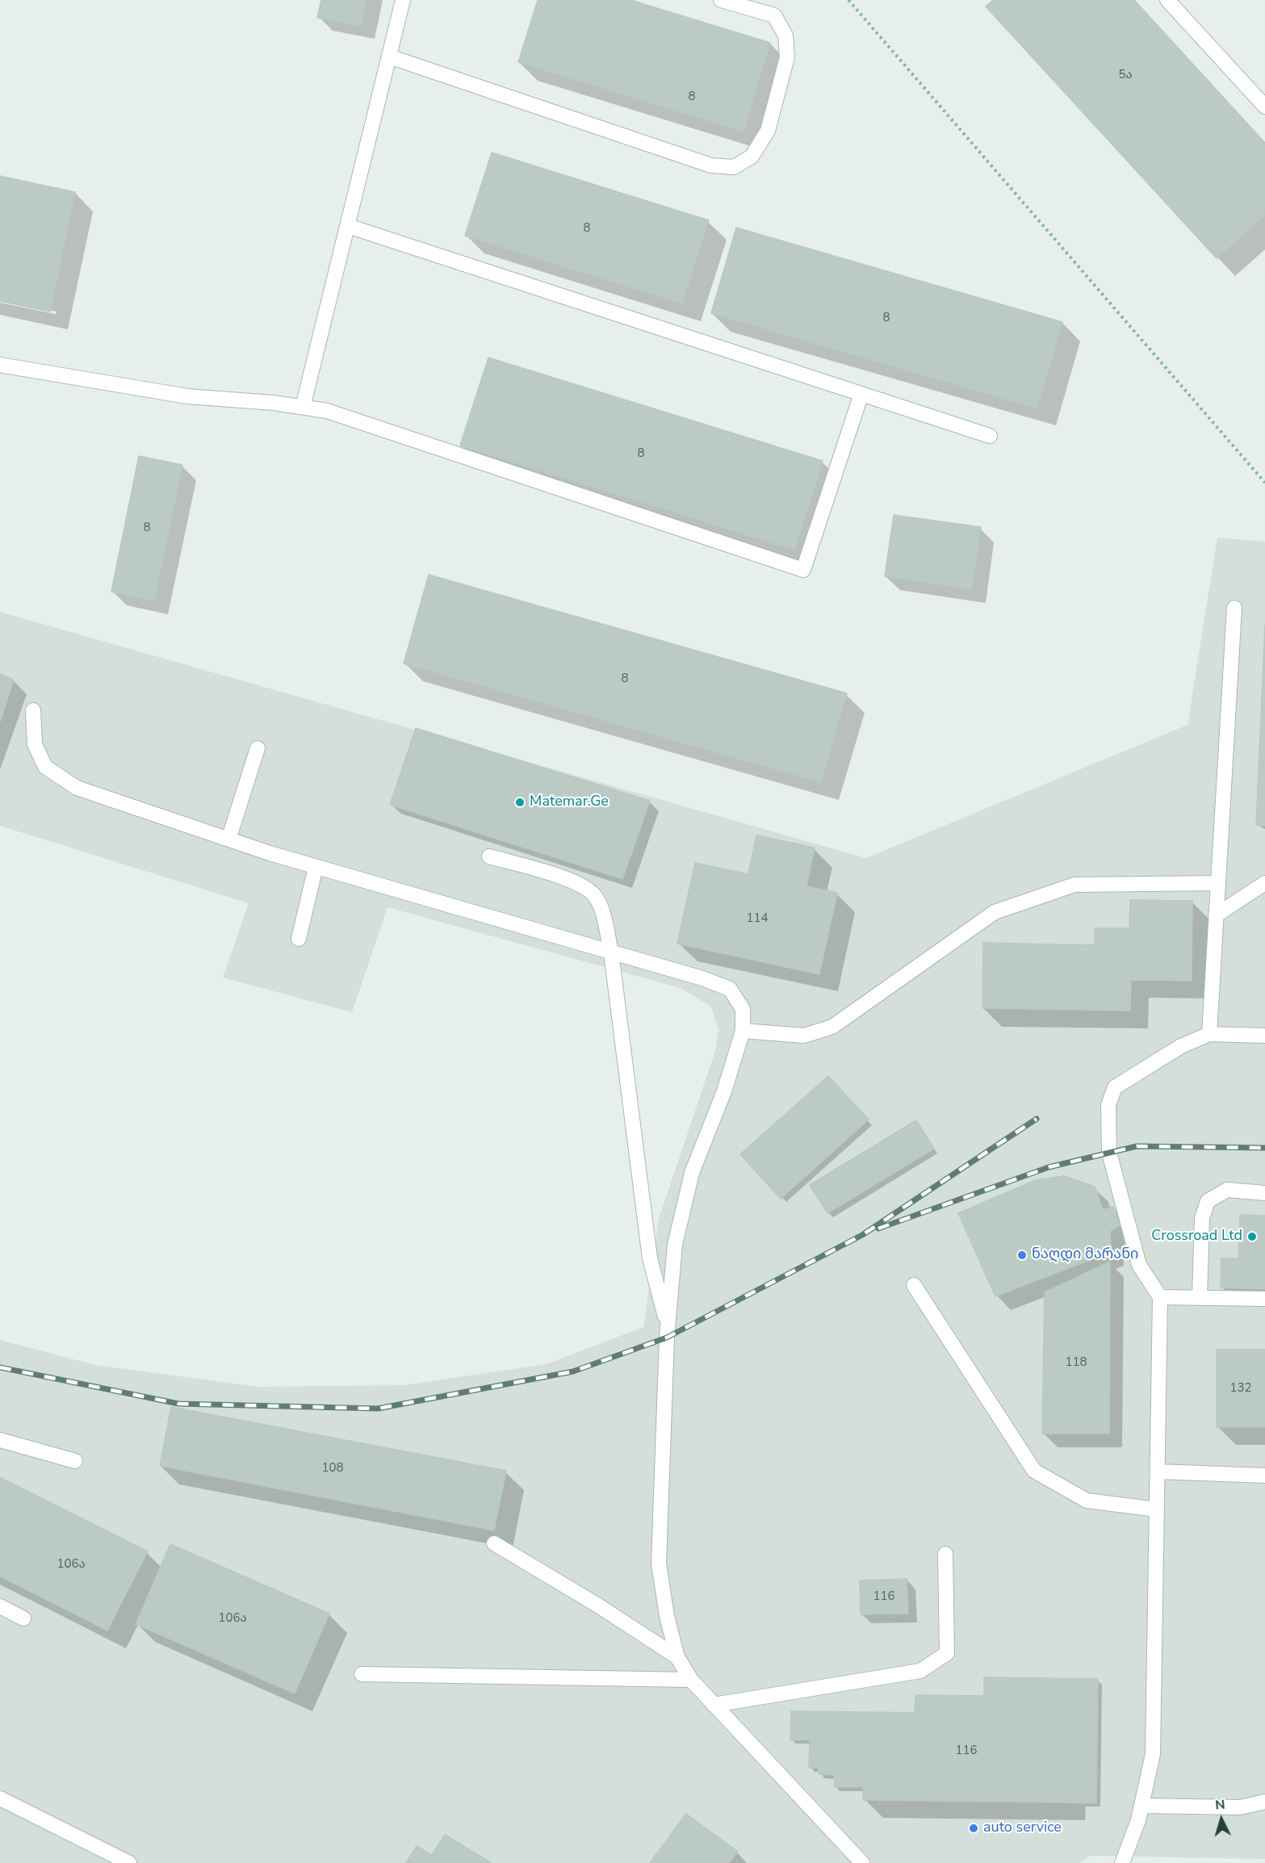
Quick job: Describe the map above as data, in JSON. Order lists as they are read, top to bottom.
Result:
{
  "places": [
    "Matemar.Ge",
    "Crossroad Ltd",
    "ნაღდი მარანი",
    "auto service"
  ],
  "house_numbers": [
    "5ა",
    "8",
    "8",
    "8",
    "8",
    "8",
    "8",
    "114",
    "118",
    "132",
    "108",
    "106ა",
    "116",
    "106ა",
    "116"
  ],
  "north": "top"
}
